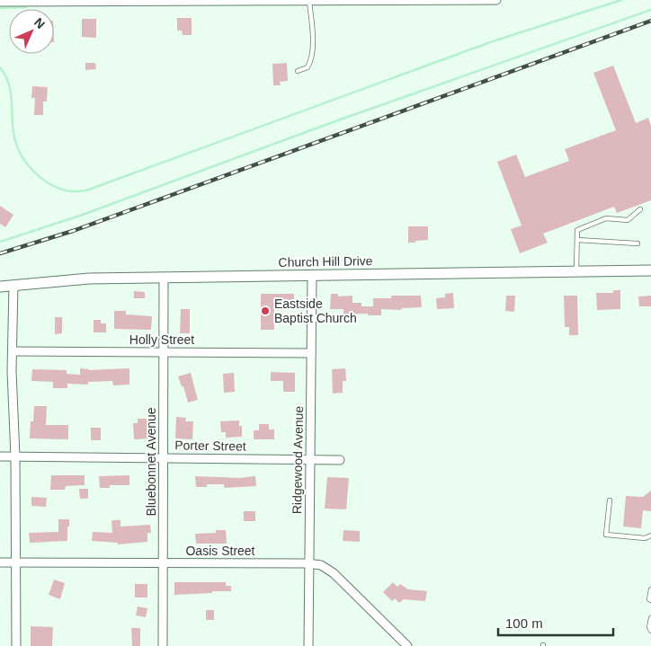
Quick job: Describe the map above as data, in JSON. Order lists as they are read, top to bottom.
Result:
{
  "streets": {
    "street": [
      "Church Hill Drive",
      "Holly Street",
      "Porter Street",
      "Ridgewood Avenue",
      "Bluebonnet Avenue",
      "Oasis Street"
    ]
  },
  "crossings": [
    ["Church Hill Drive", "Ridgewood Avenue"],
    ["Church Hill Drive", "Bluebonnet Avenue"],
    ["Holly Street", "Ridgewood Avenue"],
    ["Holly Street", "Bluebonnet Avenue"],
    ["Porter Street", "Ridgewood Avenue"],
    ["Porter Street", "Bluebonnet Avenue"],
    ["Ridgewood Avenue", "Oasis Street"],
    ["Bluebonnet Avenue", "Oasis Street"]
  ],
  "places": ["Eastside Baptist Church"],
  "scale_bar": "100 m",
  "north": "top right"
}
